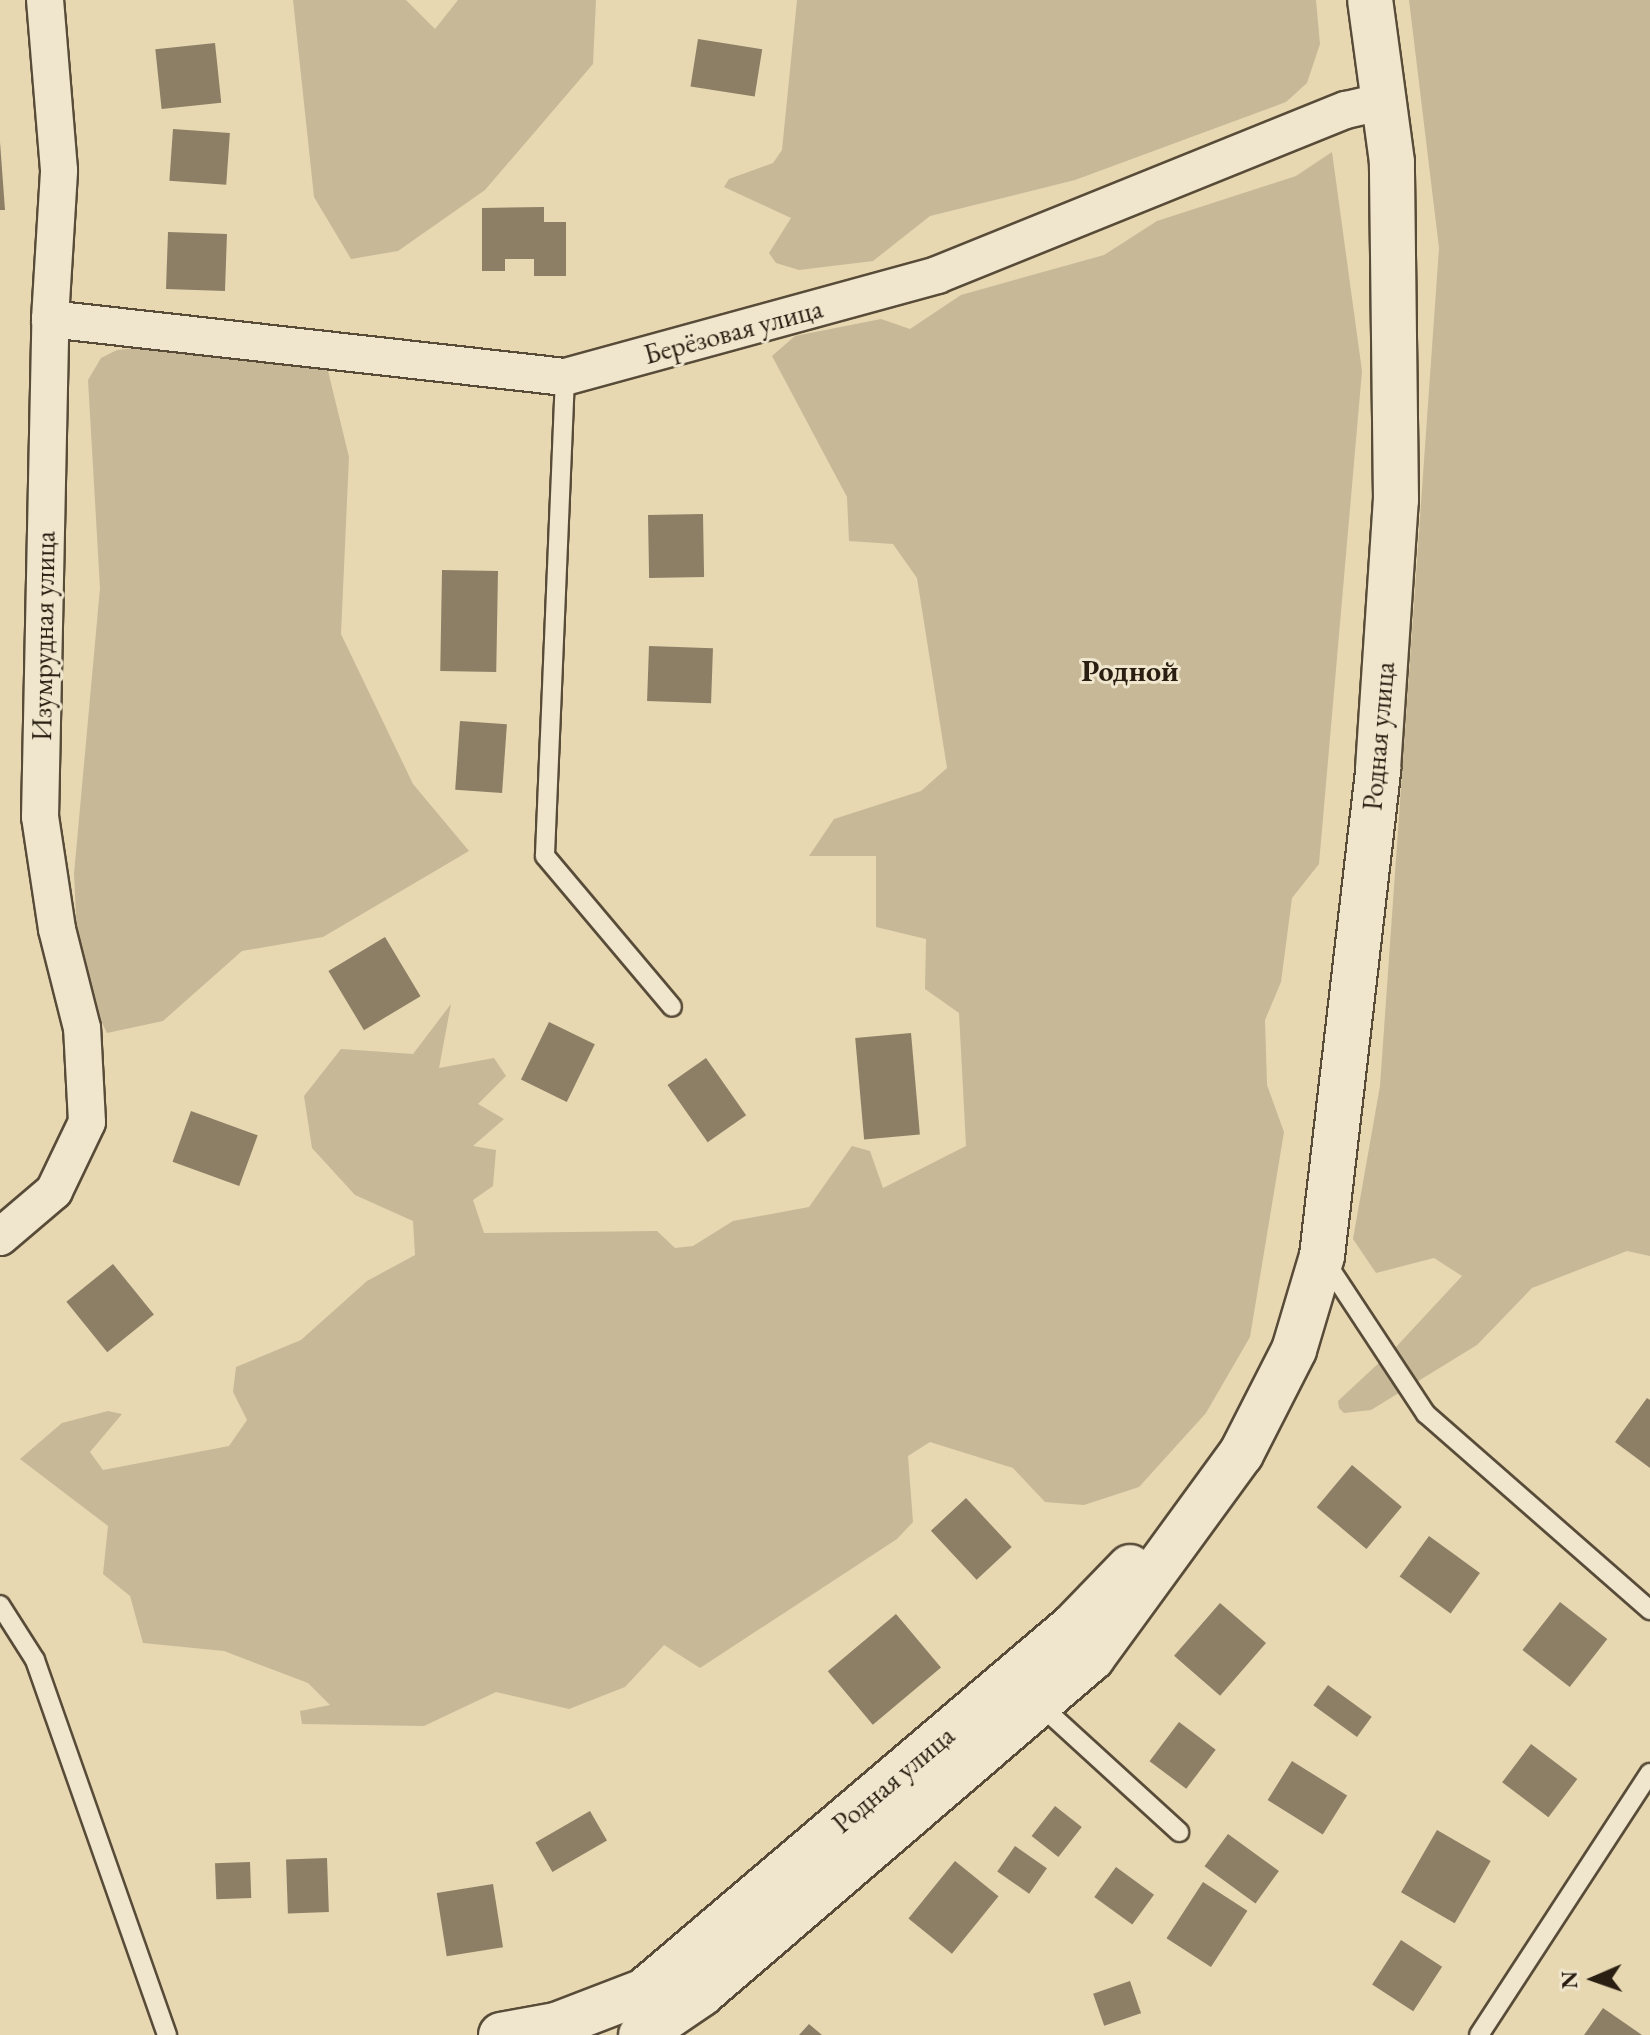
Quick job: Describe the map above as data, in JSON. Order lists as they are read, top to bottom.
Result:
{
  "streets": {
    "street": ["Берёзовая улица", "Изумрудная улица", "Родная улица"]
  },
  "crossings": [
    ["Берёзовая улица", "Изумрудная улица"],
    ["Берёзовая улица", "Родная улица"]
  ],
  "districts": ["Родной"],
  "north": "left"
}
